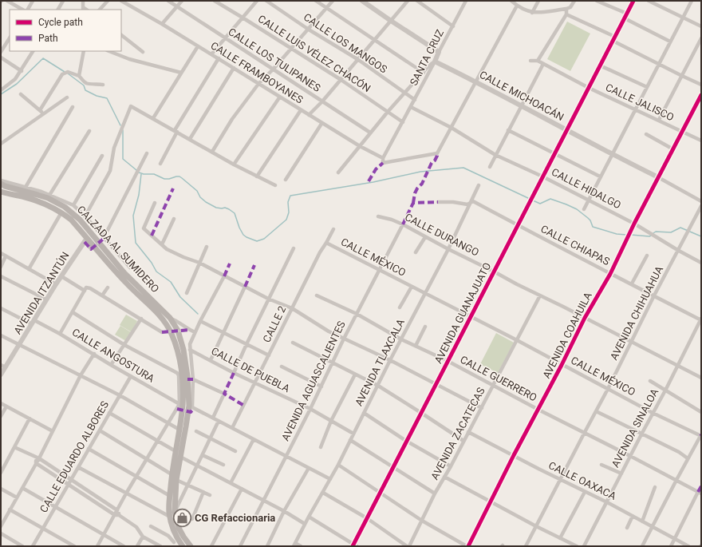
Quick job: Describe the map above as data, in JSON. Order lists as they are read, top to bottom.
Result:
{
  "streets": {
    "main road": ["CALZADA AL SUMIDERO"],
    "street": [
      "CALLE LOS MANGOS",
      "CALLE LUIS VÉLEZ CHACÓN",
      "SANTA CRUZ",
      "CALLE LOS TULIPANES",
      "CALLE FRAMBOYANES",
      "CALLE MICHOACÁN",
      "CALLE JALISCO",
      "CALLE HIDALGO",
      "CALLE DURANGO",
      "CALLE CHIAPAS",
      "CALLE MÉXICO",
      "AVENIDA ITZANTÚN",
      "AVENIDA GUANAJUATO",
      "AVENIDA CHIHUAHUA",
      "CALLE 2",
      "AVENIDA COAHUILA",
      "CALLE ANGOSTURA",
      "AVENIDA TLAXCALA",
      "CALLE DE PUEBLA",
      "CALLE GUERRERO",
      "AVENIDA AGUASCALIENTES",
      "AVENIDA SINALOA",
      "AVENIDA ZACATECAS",
      "CALLE EDUARDO ALBORES",
      "CALLE OAXACA"
    ]
  },
  "crossings": [
    ["CALLE LOS MANGOS", "SANTA CRUZ"],
    ["CALLE LUIS VÉLEZ CHACÓN", "SANTA CRUZ"],
    ["SANTA CRUZ", "CALLE FRAMBOYANES"],
    ["SANTA CRUZ", "CALLE MICHOACÁN"],
    ["SANTA CRUZ", "CALLE HIDALGO"],
    ["CALLE MICHOACÁN", "AVENIDA GUANAJUATO"],
    ["CALLE MICHOACÁN", "AVENIDA COAHUILA"],
    ["CALLE JALISCO", "AVENIDA GUANAJUATO"],
    ["CALLE JALISCO", "AVENIDA COAHUILA"],
    ["CALLE HIDALGO", "AVENIDA GUANAJUATO"],
    ["CALLE HIDALGO", "AVENIDA CHIHUAHUA"],
    ["CALLE HIDALGO", "AVENIDA COAHUILA"],
    ["CALLE DURANGO", "AVENIDA GUANAJUATO"],
    ["CALLE DURANGO", "AVENIDA CHIHUAHUA"],
    ["CALLE DURANGO", "AVENIDA COAHUILA"],
    ["CALLE DURANGO", "AVENIDA TLAXCALA"],
    ["CALLE DURANGO", "AVENIDA AGUASCALIENTES"],
    ["CALLE DURANGO", "AVENIDA SINALOA"],
    ["CALLE DURANGO", "AVENIDA ZACATECAS"],
    ["CALLE CHIAPAS", "AVENIDA GUANAJUATO"],
    ["CALLE CHIAPAS", "AVENIDA CHIHUAHUA"],
    ["CALLE CHIAPAS", "AVENIDA COAHUILA"],
    ["CALLE CHIAPAS", "AVENIDA TLAXCALA"],
    ["CALLE CHIAPAS", "AVENIDA SINALOA"],
    ["CALZADA AL SUMIDERO", "AVENIDA ITZANTÚN"],
    ["CALZADA AL SUMIDERO", "CALLE ANGOSTURA"],
    ["CALLE MÉXICO", "AVENIDA GUANAJUATO"],
    ["CALLE MÉXICO", "AVENIDA CHIHUAHUA"],
    ["CALLE MÉXICO", "CALLE 2"],
    ["CALLE MÉXICO", "AVENIDA COAHUILA"],
    ["CALLE MÉXICO", "AVENIDA TLAXCALA"],
    ["CALLE MÉXICO", "AVENIDA AGUASCALIENTES"],
    ["CALLE MÉXICO", "AVENIDA SINALOA"],
    ["CALLE MÉXICO", "AVENIDA ZACATECAS"],
    ["AVENIDA ITZANTÚN", "CALLE ANGOSTURA"],
    ["AVENIDA GUANAJUATO", "CALLE GUERRERO"],
    ["AVENIDA CHIHUAHUA", "CALLE GUERRERO"],
    ["AVENIDA CHIHUAHUA", "CALLE OAXACA"],
    ["CALLE 2", "CALLE DE PUEBLA"],
    ["AVENIDA COAHUILA", "CALLE GUERRERO"],
    ["AVENIDA COAHUILA", "CALLE OAXACA"],
    ["CALLE ANGOSTURA", "CALLE EDUARDO ALBORES"],
    ["AVENIDA TLAXCALA", "CALLE DE PUEBLA"],
    ["AVENIDA TLAXCALA", "CALLE GUERRERO"],
    ["CALLE DE PUEBLA", "AVENIDA AGUASCALIENTES"],
    ["CALLE GUERRERO", "AVENIDA AGUASCALIENTES"],
    ["CALLE GUERRERO", "AVENIDA SINALOA"],
    ["CALLE GUERRERO", "AVENIDA ZACATECAS"],
    ["AVENIDA SINALOA", "CALLE OAXACA"],
    ["AVENIDA ZACATECAS", "CALLE OAXACA"]
  ],
  "places": {
    "shop": ["CG Refaccionaria"]
  },
  "legend": ["Cycle path", "Path"]
}
